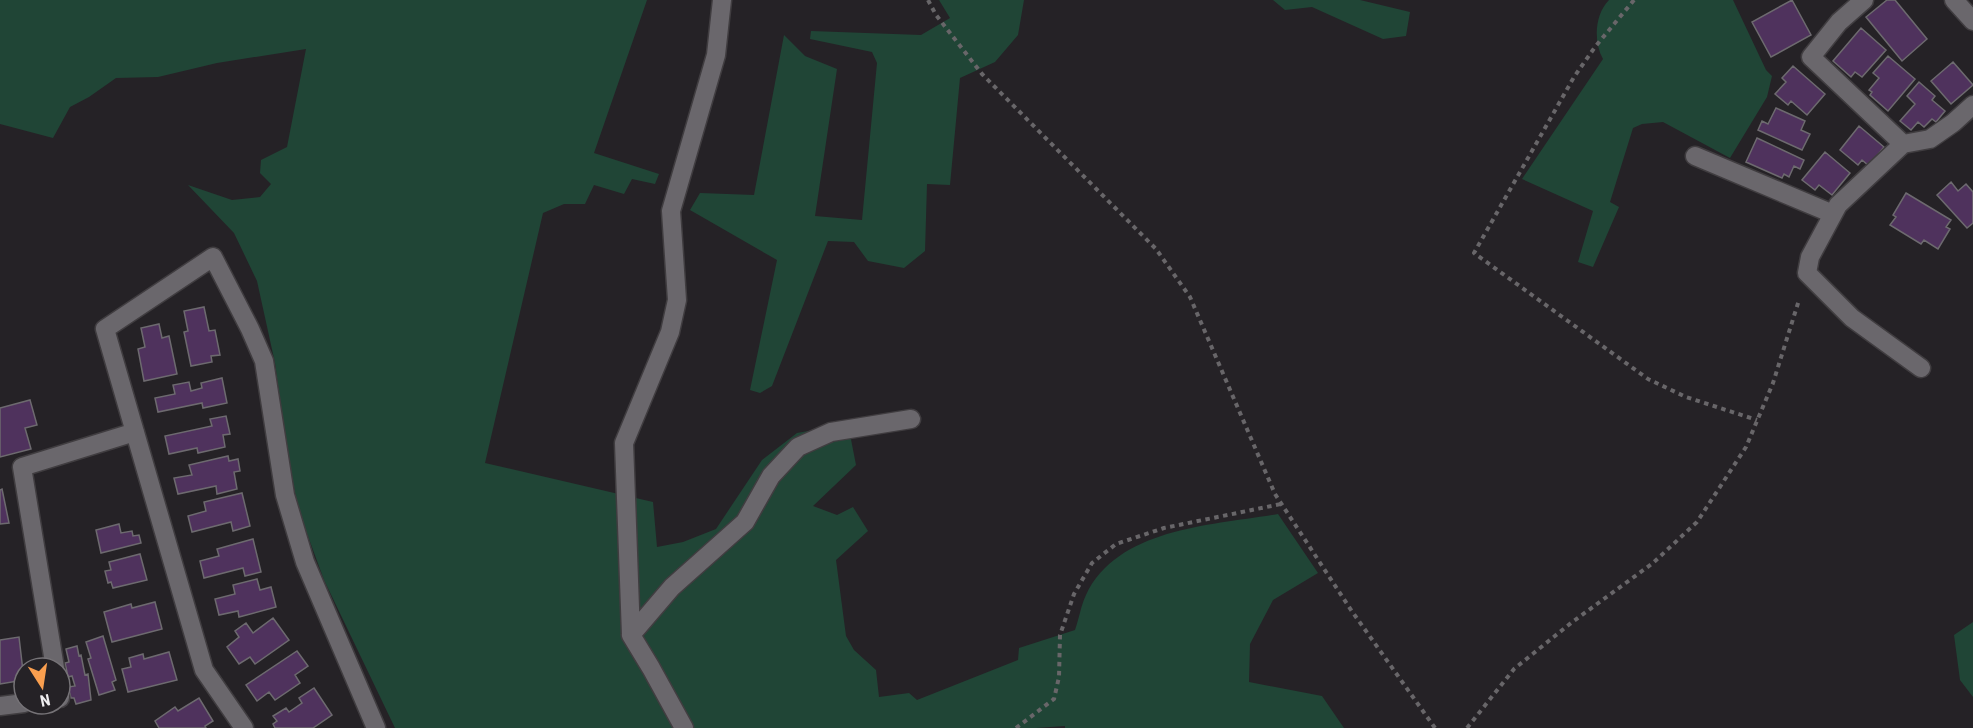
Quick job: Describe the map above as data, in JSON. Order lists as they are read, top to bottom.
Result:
{
  "north": "bottom"
}
